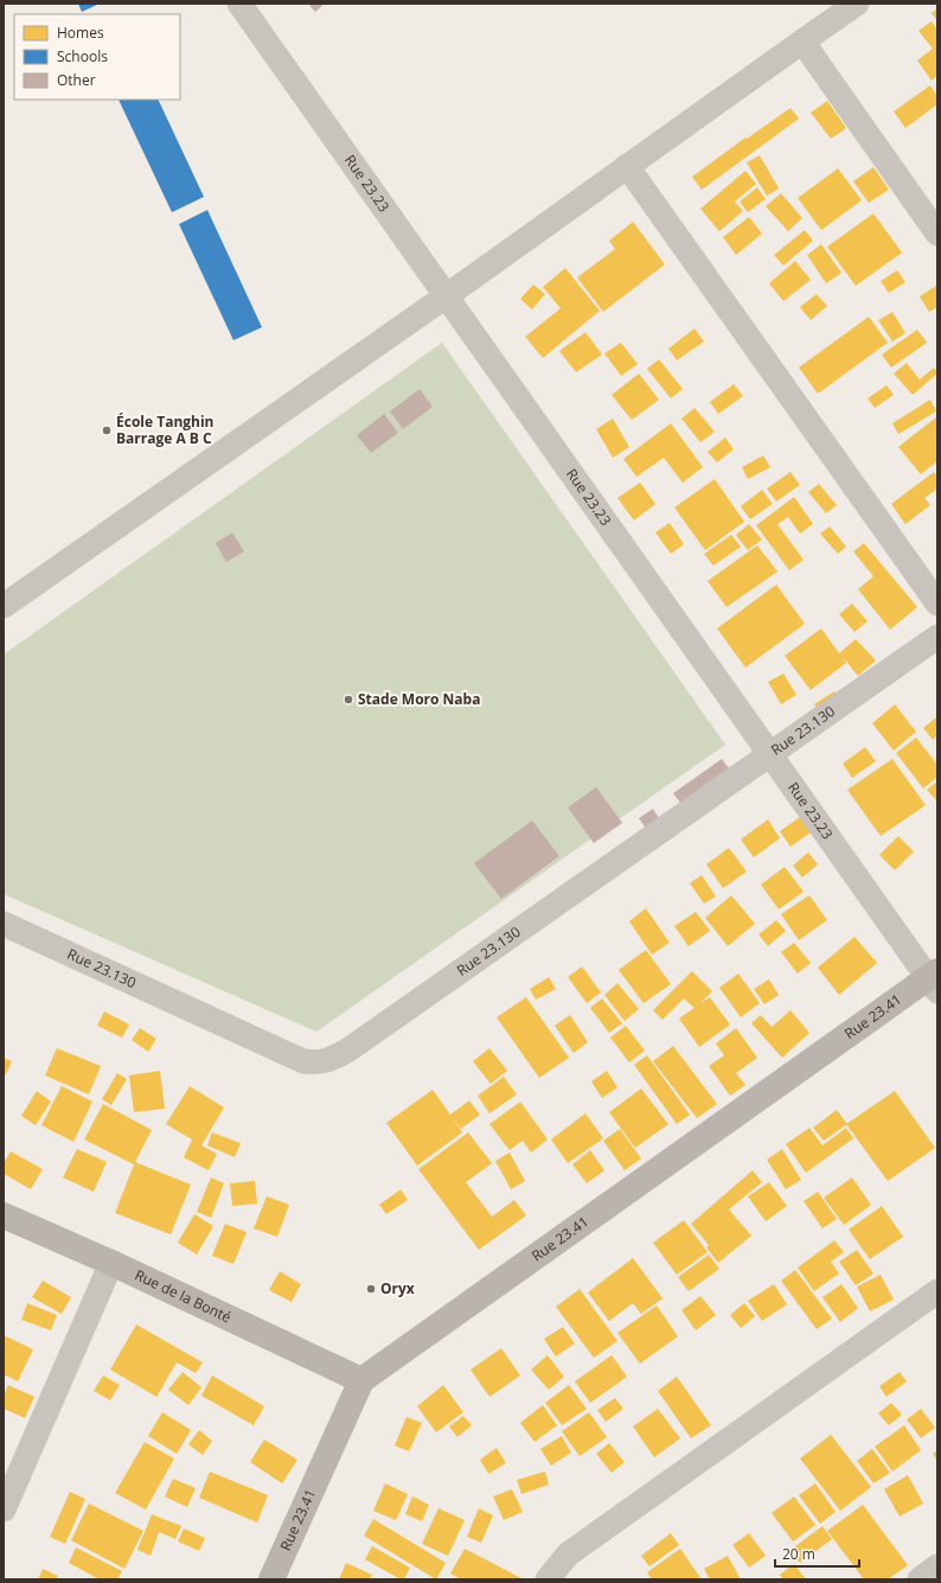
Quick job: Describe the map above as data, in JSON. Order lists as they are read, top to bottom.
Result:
{
  "streets": {
    "street": [
      "Rue 23.23",
      "Rue 23.130",
      "Rue 23.41",
      "Rue de la Bonté"
    ]
  },
  "crossings": [
    ["Rue 23.23", "Rue 23.130"],
    ["Rue 23.23", "Rue 23.41"],
    ["Rue 23.41", "Rue de la Bonté"]
  ],
  "places": ["École Tanghin Barrage A B C", "Stade Moro Naba", "Oryx"],
  "legend": ["Homes", "Schools", "Other"],
  "scale_bar": "20 m"
}
